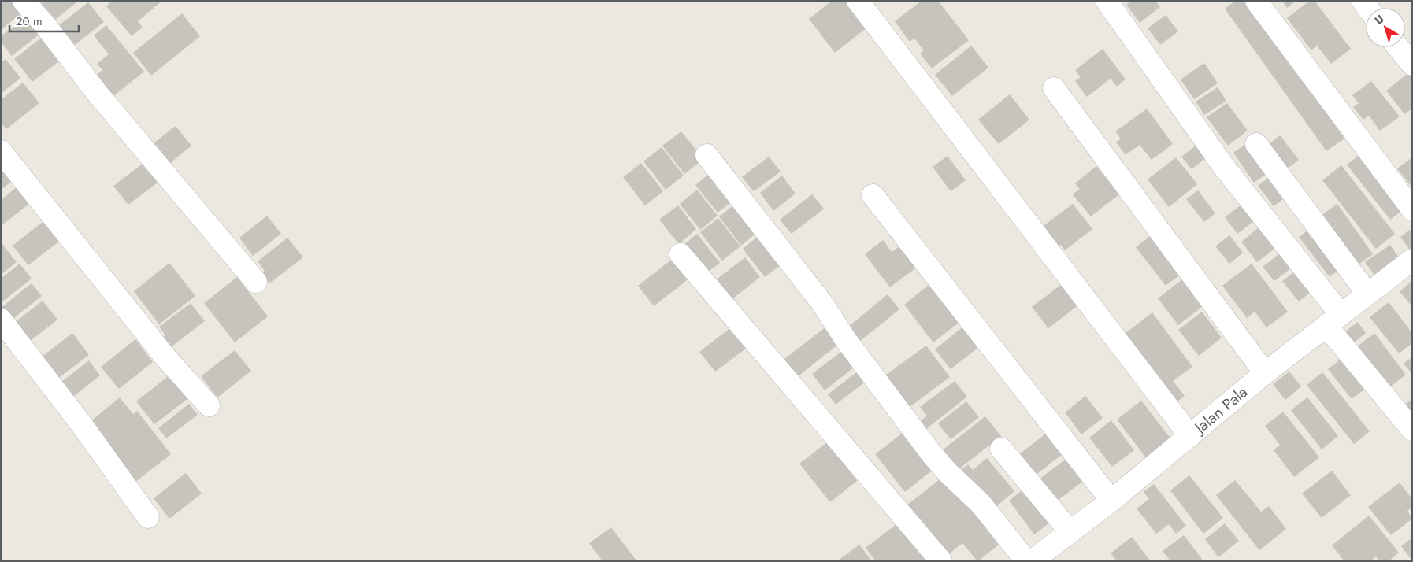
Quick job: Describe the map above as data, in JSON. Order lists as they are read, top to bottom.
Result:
{
  "streets": {
    "street": ["Jalan Pala"]
  },
  "scale_bar": "20 m",
  "north": "top left"
}
